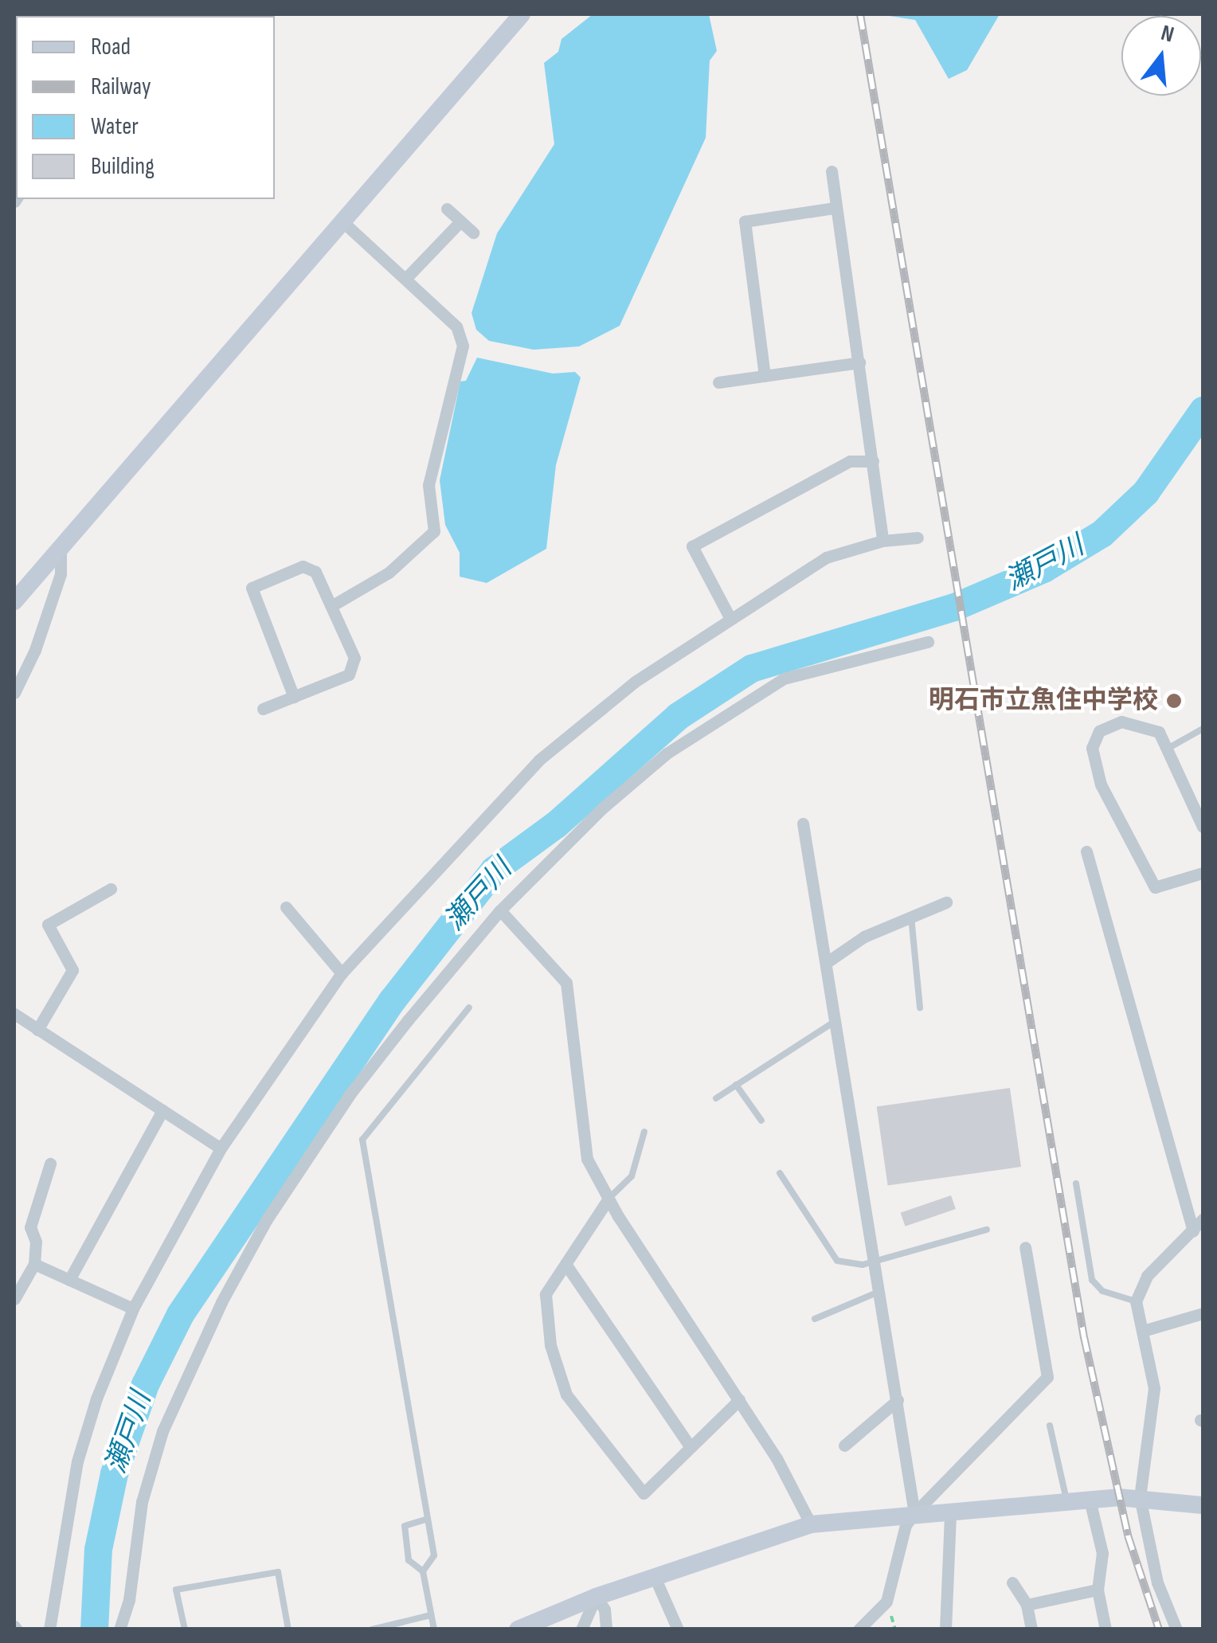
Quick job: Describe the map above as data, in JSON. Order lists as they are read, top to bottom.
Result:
{
  "water": ["瀬戸川"],
  "places": ["明石市立魚住中学校"],
  "legend": [
    "Road",
    "Railway",
    "Water",
    "Building"
  ],
  "north": "top"
}
